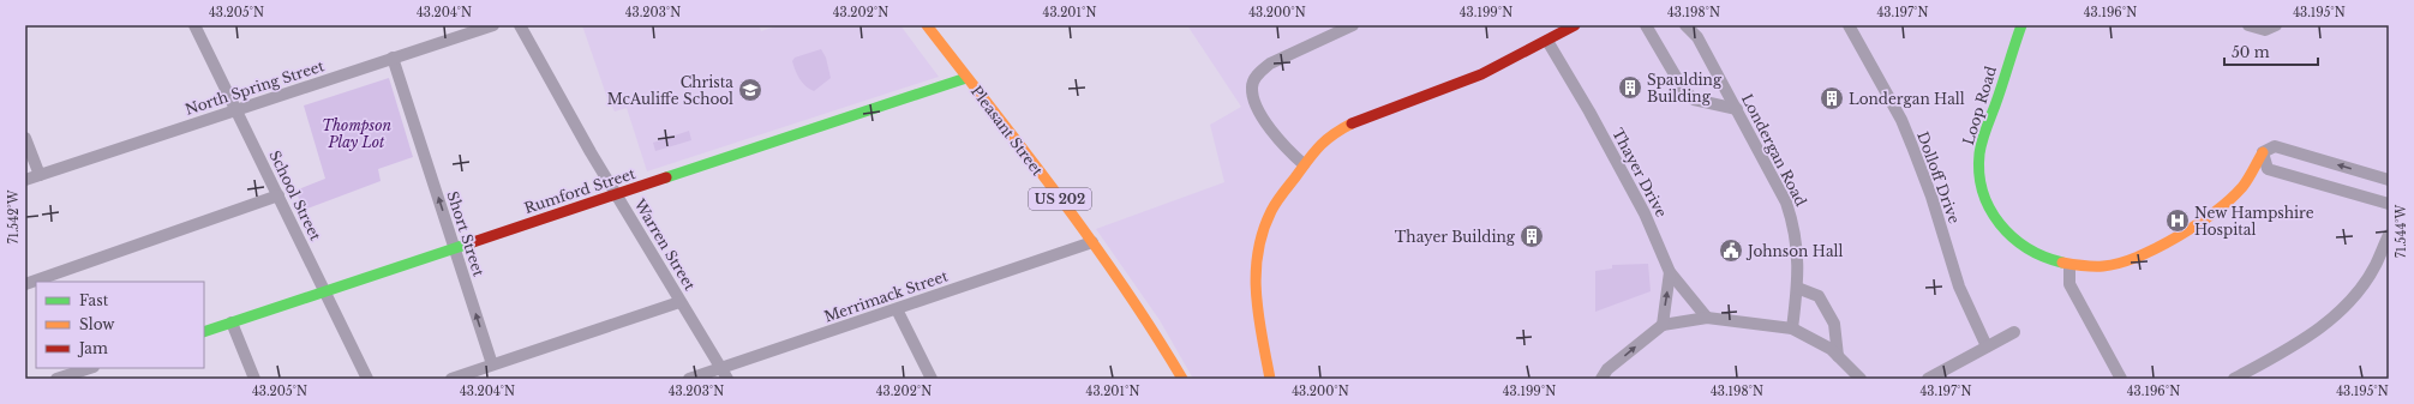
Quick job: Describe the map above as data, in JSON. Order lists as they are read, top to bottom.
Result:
{
  "streets": {
    "street": [
      "North Spring Street",
      "Loop Road",
      "Pleasant Street",
      "Londergan Road",
      "Thayer Drive",
      "Dolloff Drive",
      "Rumford Street",
      "School Street",
      "US 202",
      "Short Street",
      "Warren Street",
      "Merrimack Street"
    ]
  },
  "crossings": [
    ["North Spring Street", "School Street"],
    ["North Spring Street", "Short Street"],
    ["Pleasant Street", "Rumford Street"],
    ["Pleasant Street", "Merrimack Street"],
    ["Rumford Street", "School Street"],
    ["Rumford Street", "Short Street"],
    ["Rumford Street", "Warren Street"],
    ["Warren Street", "Merrimack Street"]
  ],
  "one_way": ["Short Street"],
  "parks": ["Thompson Play Lot"],
  "places": {
    "building": ["Spaulding Building", "Londergan Hall", "Thayer Building"],
    "school or university": ["Christa McAuliffe School"],
    "hospital": ["New Hampshire Hospital"],
    "public building": ["Johnson Hall"]
  },
  "legend": ["Fast", "Slow", "Jam"],
  "scale_bar": "50 m",
  "coordinates": [
    "43.205°N",
    "43.204°N",
    "43.203°N",
    "43.202°N",
    "43.201°N",
    "43.200°N",
    "43.199°N",
    "43.198°N",
    "43.197°N",
    "43.196°N",
    "43.195°N",
    "71.542°W",
    "71.544°W"
  ]
}
